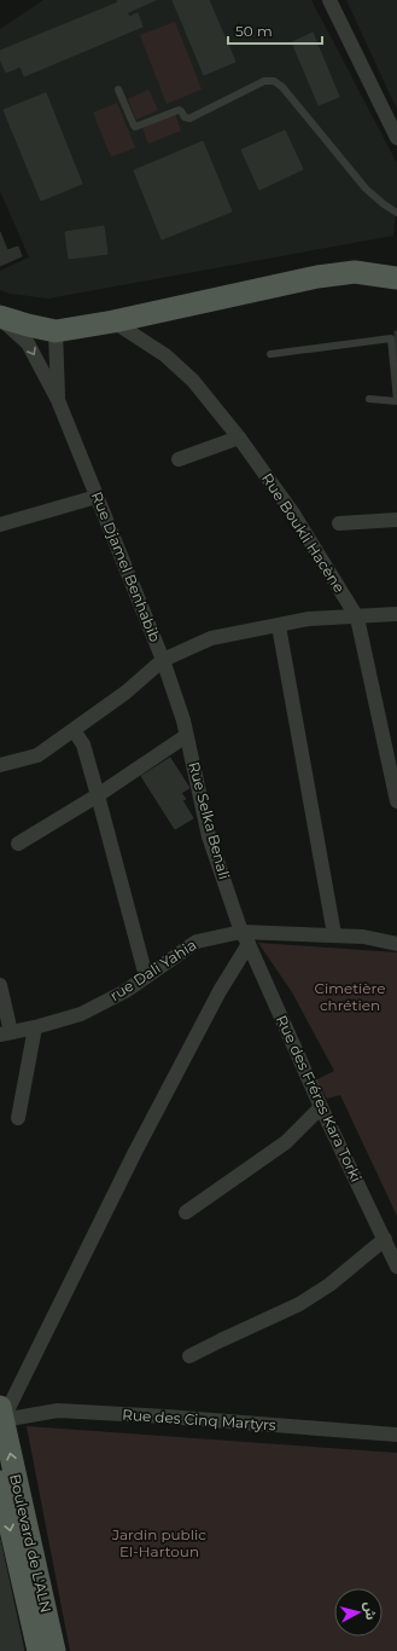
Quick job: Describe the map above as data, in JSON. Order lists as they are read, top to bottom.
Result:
{
  "streets": {
    "main road": ["Boulevard de L'ALN"],
    "street": [
      "Rue Boukli Hacène",
      "Rue Djamel Benhabib",
      "Rue Selka Benali",
      "rue Dali Yahia",
      "Rue des Fréres Kara Torki",
      "Rue des Cinq Martyrs"
    ]
  },
  "crossings": [
    ["Rue Djamel Benhabib", "Rue Selka Benali"],
    ["Rue Selka Benali", "rue Dali Yahia"],
    ["Rue Selka Benali", "Rue des Fréres Kara Torki"],
    ["rue Dali Yahia", "Rue des Fréres Kara Torki"],
    ["Rue des Cinq Martyrs", "Boulevard de L'ALN"]
  ],
  "parks": ["Cimetière chrétien", "Jardin public El-Hartoun"],
  "scale_bar": "50 m",
  "north": "right"
}
